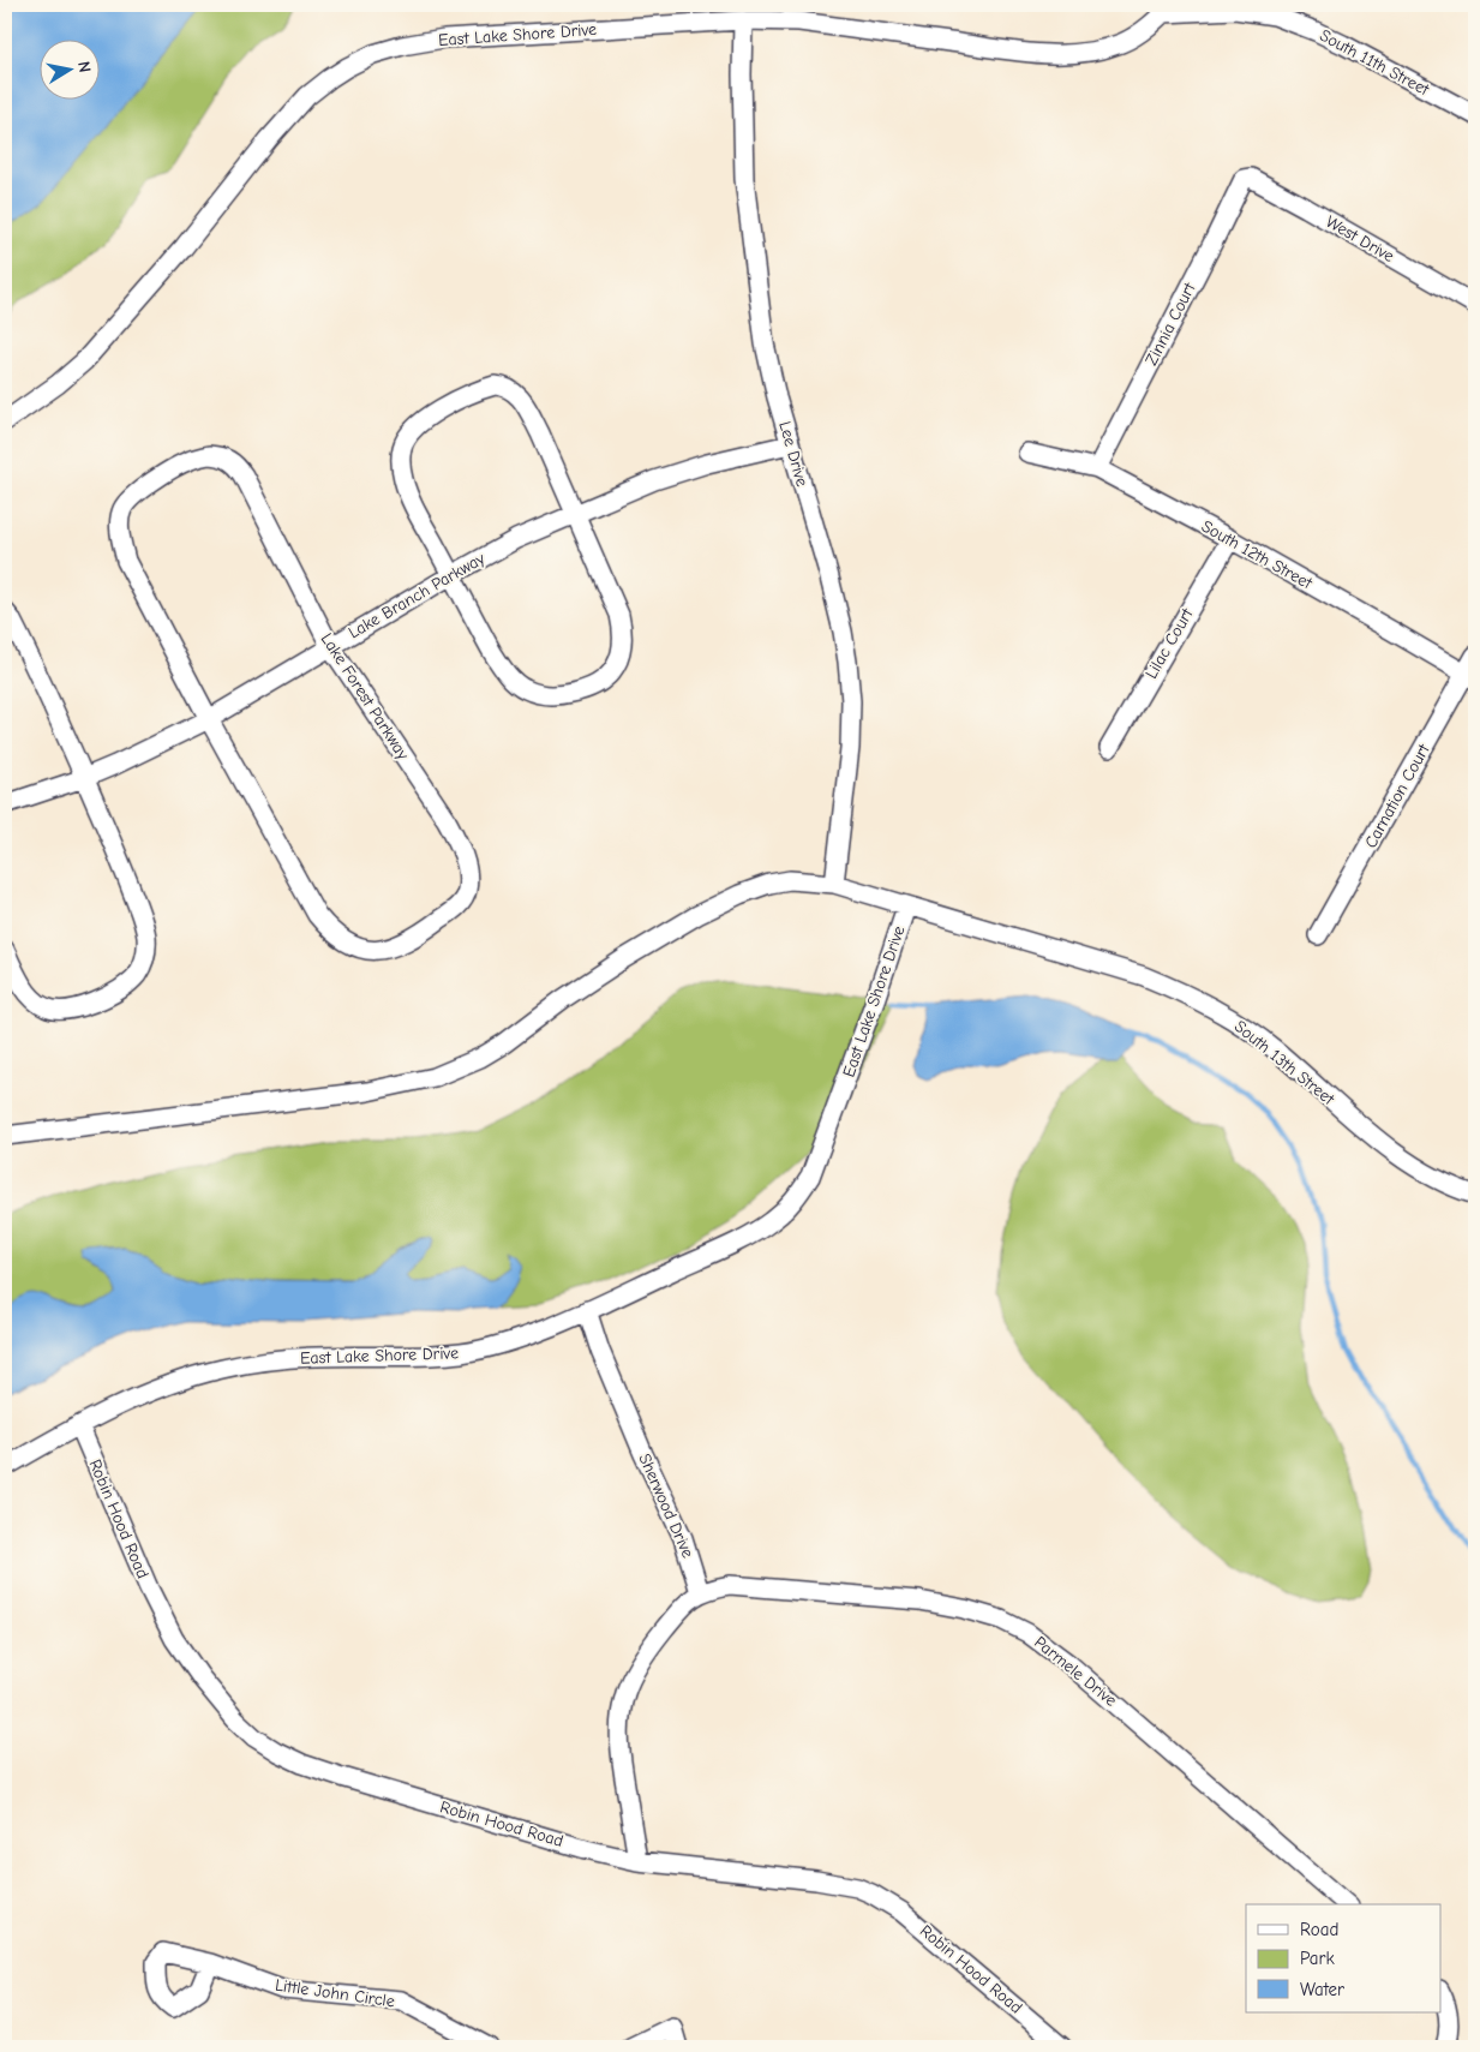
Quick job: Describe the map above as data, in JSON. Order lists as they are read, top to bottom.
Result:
{
  "streets": {
    "street": [
      "East Lake Shore Drive",
      "South 11th Street",
      "West Drive",
      "Zinnia Court",
      "Lee Drive",
      "South 12th Street",
      "Lake Branch Parkway",
      "Lilac Court",
      "Lake Forest Parkway",
      "Carnation Court",
      "South 13th Street",
      "Sherwood Drive",
      "Robin Hood Road",
      "Parmele Drive",
      "Little John Circle"
    ]
  },
  "crossings": [
    ["East Lake Shore Drive", "South 11th Street"],
    ["East Lake Shore Drive", "Lee Drive"],
    ["East Lake Shore Drive", "South 13th Street"],
    ["East Lake Shore Drive", "Sherwood Drive"],
    ["East Lake Shore Drive", "Robin Hood Road"],
    ["West Drive", "Zinnia Court"],
    ["Zinnia Court", "South 12th Street"],
    ["Lee Drive", "Lake Branch Parkway"],
    ["South 12th Street", "Lilac Court"],
    ["South 12th Street", "Carnation Court"],
    ["Lake Branch Parkway", "Lake Forest Parkway"],
    ["Sherwood Drive", "Parmele Drive"]
  ],
  "legend": ["Road", "Park", "Water"],
  "north": "right"
}
